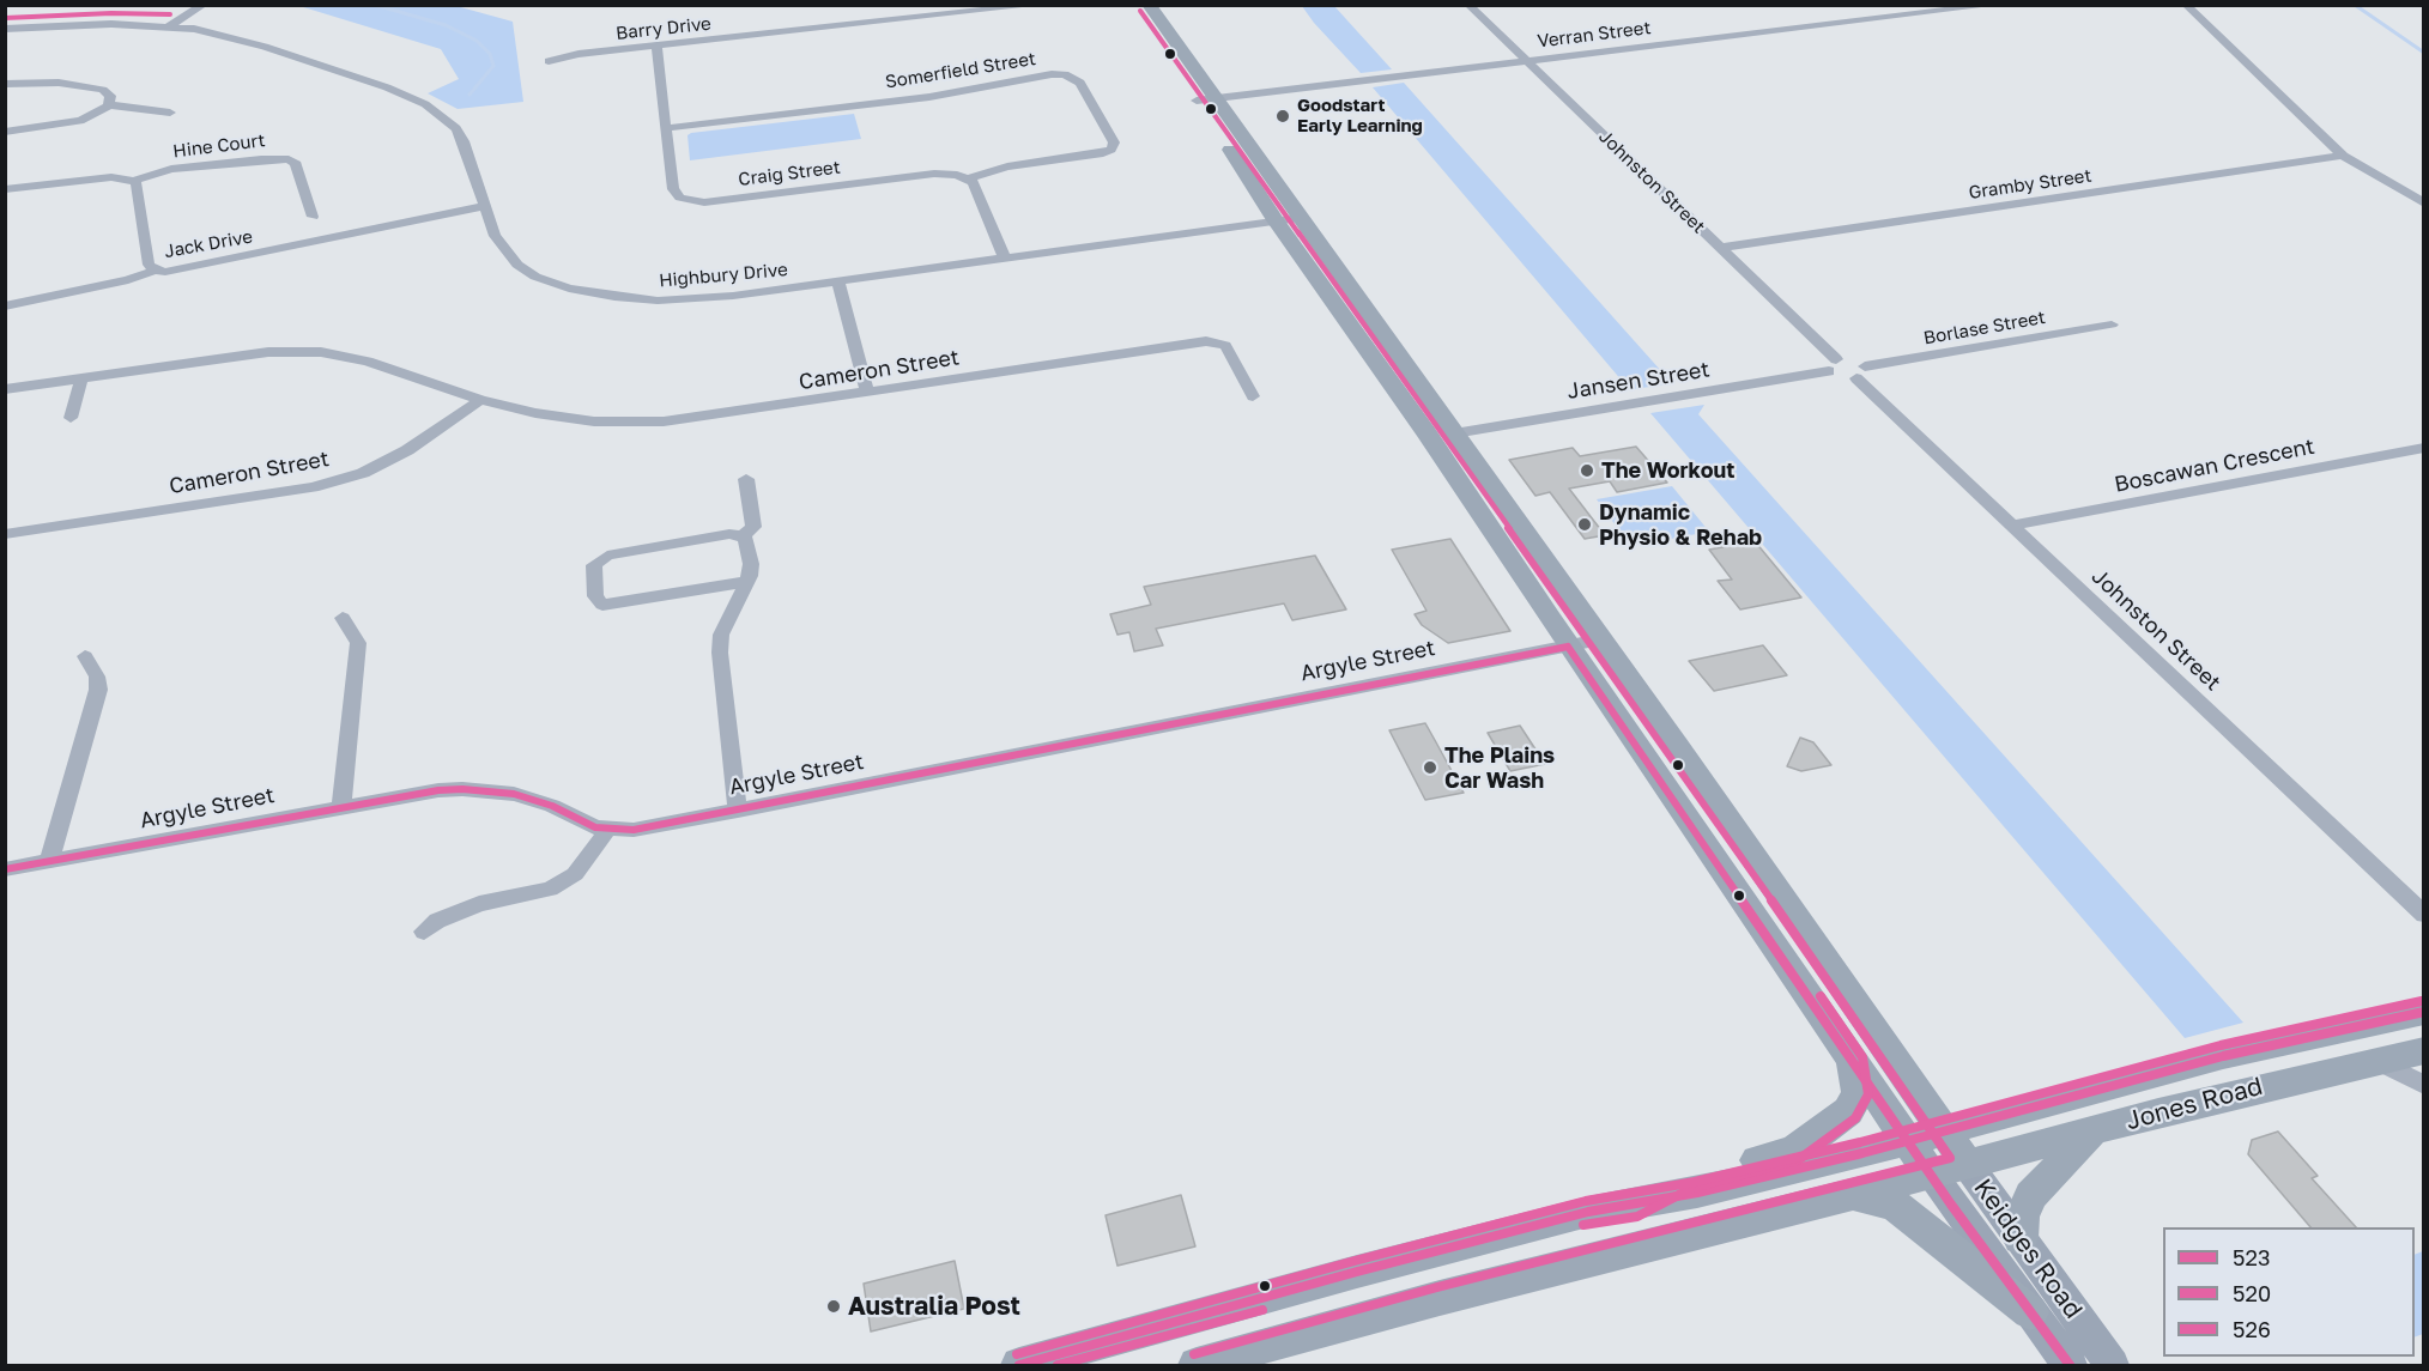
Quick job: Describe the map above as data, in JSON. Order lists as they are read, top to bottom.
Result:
{
  "streets": {
    "main road": ["Jones Road", "Keidges Road"],
    "street": [
      "Barry Drive",
      "Verran Street",
      "Somerfield Street",
      "Hine Court",
      "Craig Street",
      "Johnston Street",
      "Gramby Street",
      "Jack Drive",
      "Highbury Drive",
      "Borlase Street",
      "Cameron Street",
      "Jansen Street",
      "Boscawan Crescent",
      "Argyle Street"
    ]
  },
  "crossings": [
    ["Barry Drive", "Craig Street"],
    ["Verran Street", "Johnston Street"],
    ["Verran Street", "Keidges Road"],
    ["Somerfield Street", "Craig Street"],
    ["Hine Court", "Jack Drive"],
    ["Johnston Street", "Gramby Street"],
    ["Johnston Street", "Borlase Street"],
    ["Johnston Street", "Jansen Street"],
    ["Johnston Street", "Boscawan Crescent"],
    ["Jack Drive", "Highbury Drive"],
    ["Highbury Drive", "Keidges Road"],
    ["Jansen Street", "Keidges Road"],
    ["Argyle Street", "Keidges Road"],
    ["Jones Road", "Keidges Road"]
  ],
  "places": [
    "Goodstart Early Learning",
    "The Workout",
    "Dynamic Physio & Rehab",
    "The Plains Car Wash",
    "Australia Post"
  ],
  "lines": ["transit line 520", "transit line 526", "transit line 523"],
  "legend": ["523", "520", "526"]
}
